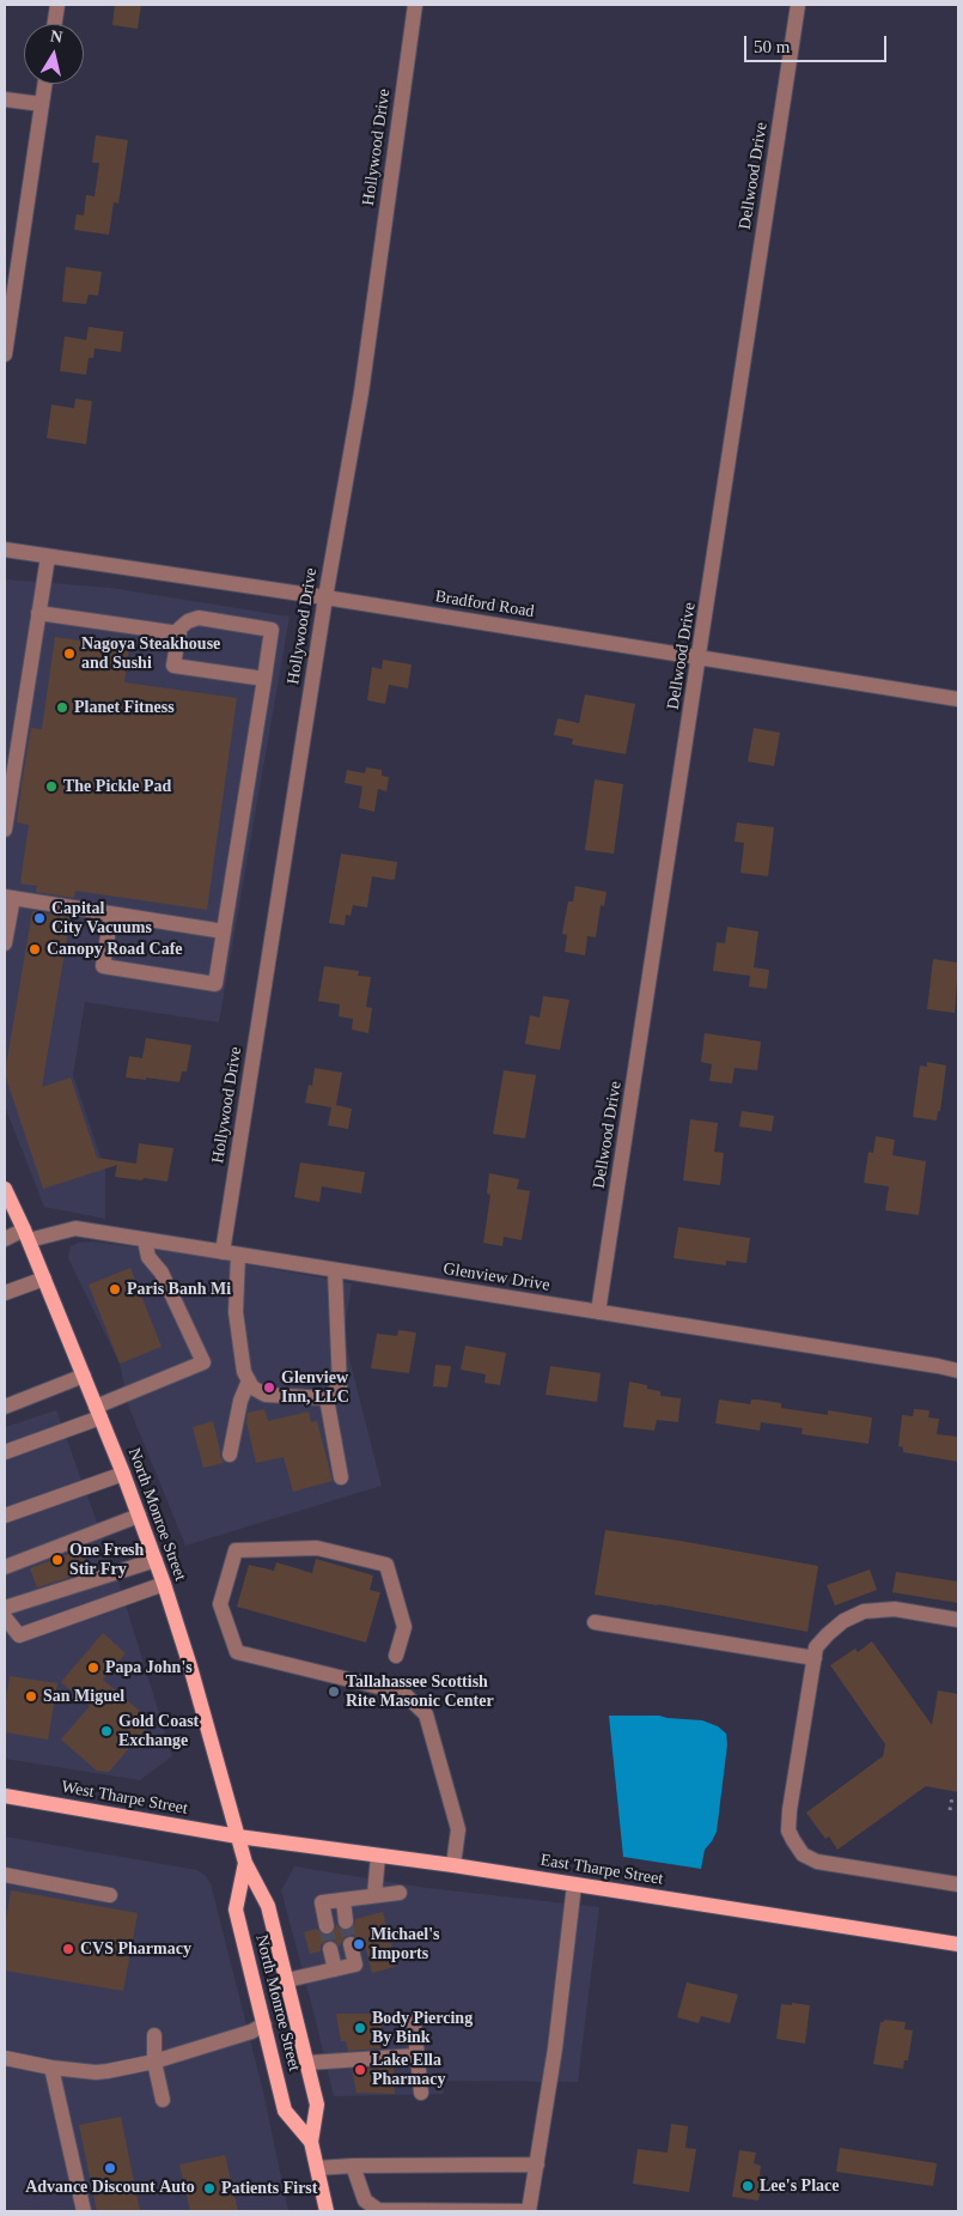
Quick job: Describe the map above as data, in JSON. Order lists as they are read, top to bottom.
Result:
{
  "streets": {
    "main road": ["North Monroe Street", "West Tharpe Street", "East Tharpe Street"],
    "street": [
      "Hollywood Drive",
      "Dellwood Drive",
      "Bradford Road",
      "Glenview Drive"
    ]
  },
  "crossings": [
    ["Hollywood Drive", "Bradford Road"],
    ["Hollywood Drive", "Glenview Drive"],
    ["Dellwood Drive", "Bradford Road"],
    ["Dellwood Drive", "Glenview Drive"],
    ["Glenview Drive", "North Monroe Street"],
    ["North Monroe Street", "West Tharpe Street"],
    ["North Monroe Street", "East Tharpe Street"],
    ["West Tharpe Street", "East Tharpe Street"]
  ],
  "places": [
    "Nagoya Steakhouse and Sushi",
    "Planet Fitness",
    "The Pickle Pad",
    "Capital City Vacuums",
    "Canopy Road Cafe",
    "Paris Banh Mi",
    "Glenview Inn, LLC",
    "One Fresh Stir Fry",
    "Papa John's",
    "Tallahassee Scottish Rite Masonic Center",
    "San Miguel",
    "Gold Coast Exchange",
    "Michael's Imports",
    "CVS Pharmacy",
    "Body Piercing By Bink",
    "Lake Ella Pharmacy",
    "Advance Discount Auto",
    "Lee's Place",
    "Patients First"
  ],
  "scale_bar": "50 m",
  "north": "top"
}
